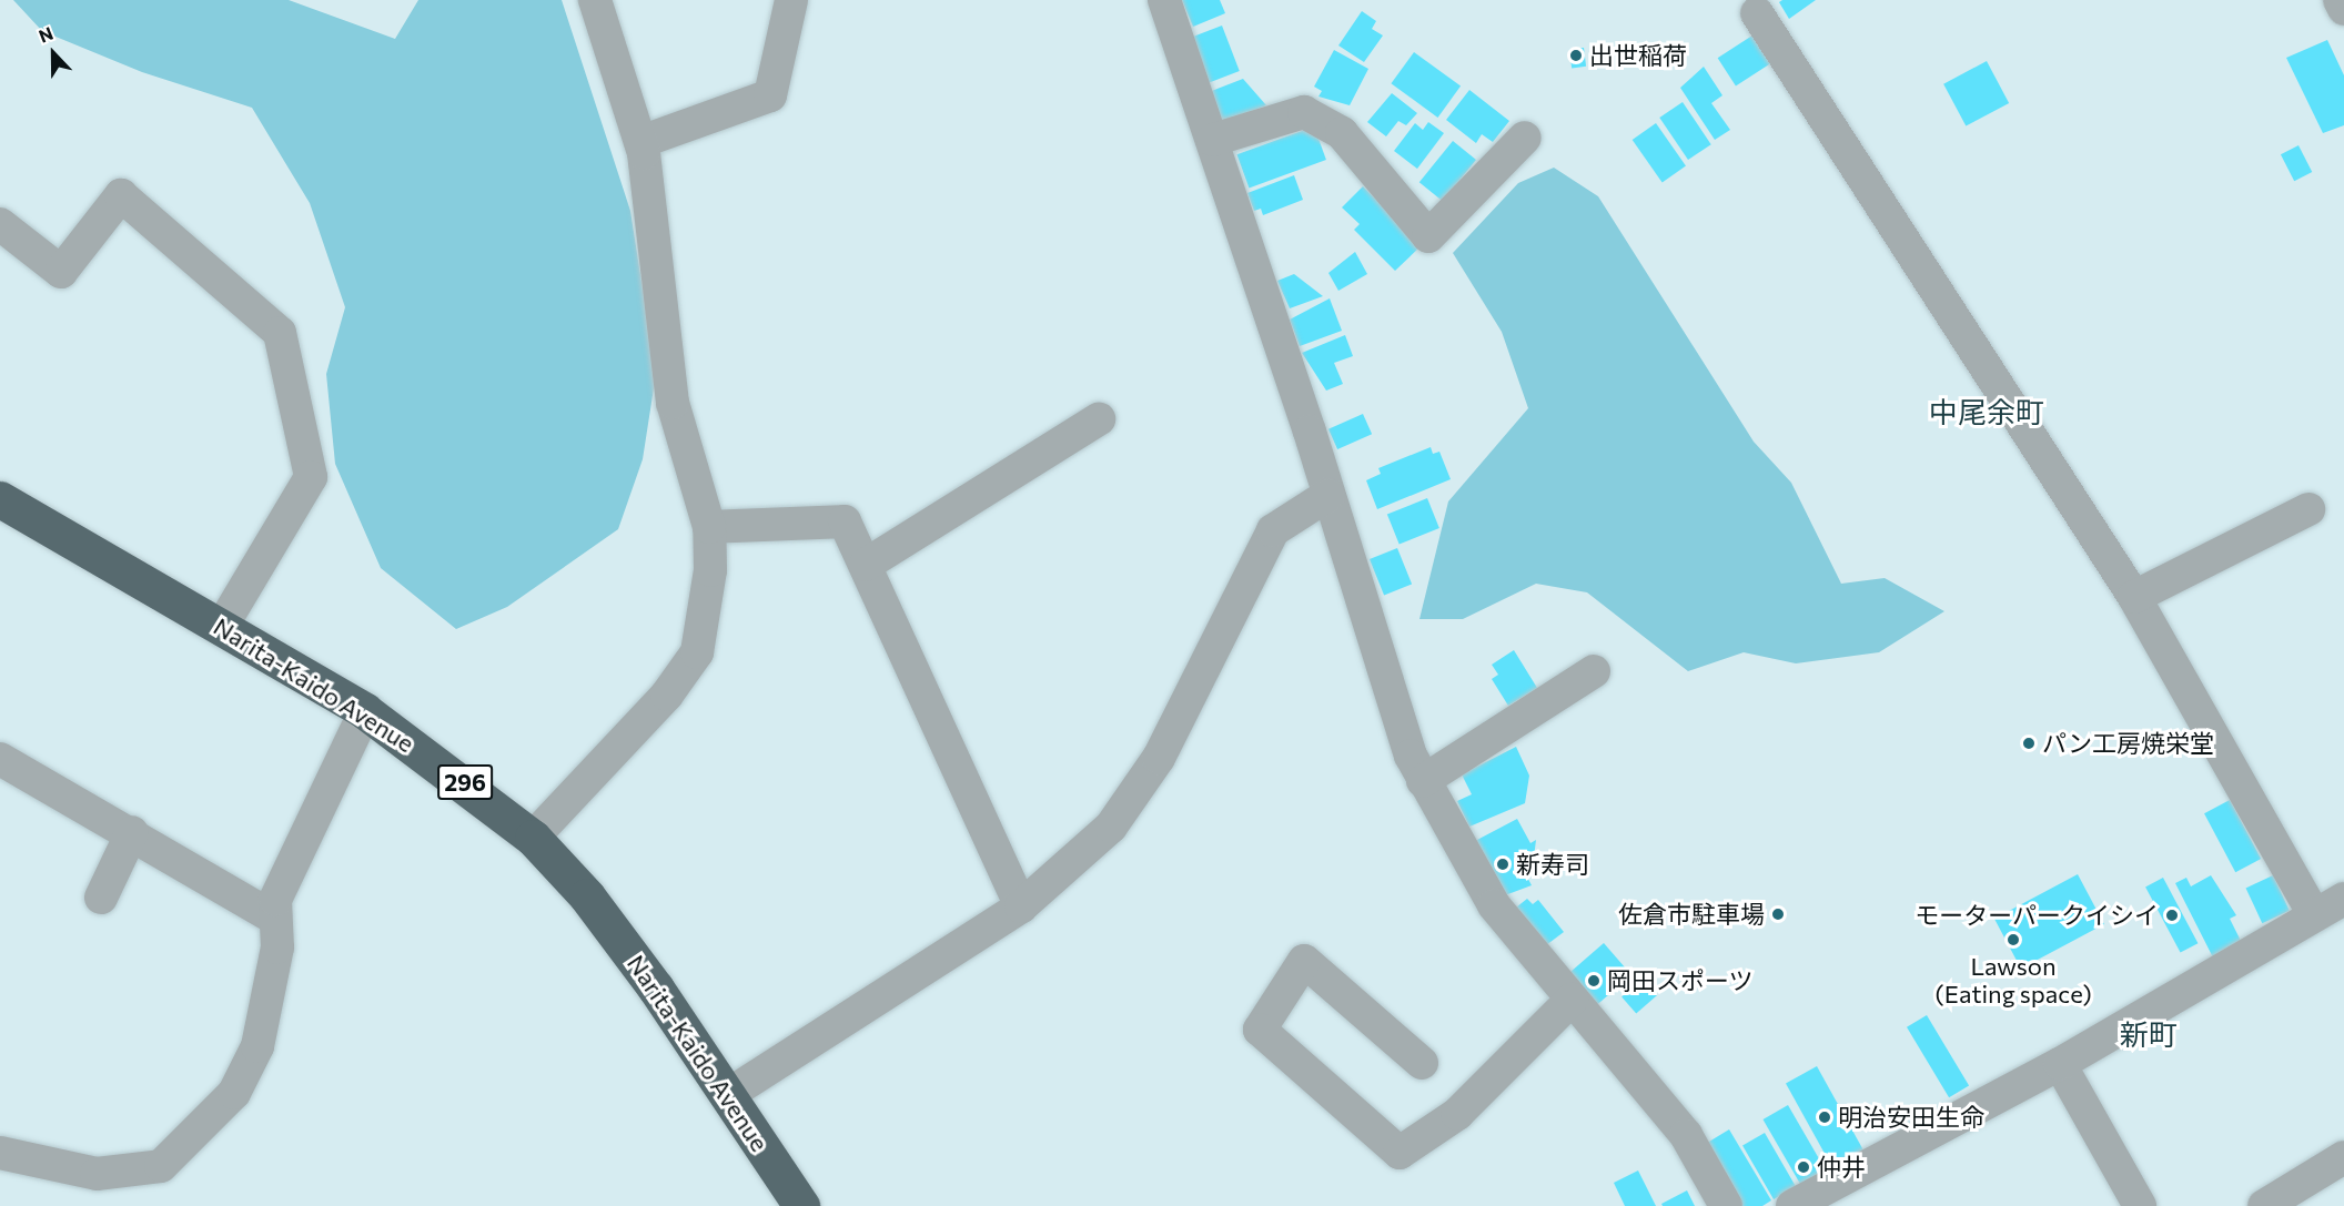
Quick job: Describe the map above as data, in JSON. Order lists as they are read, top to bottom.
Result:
{
  "streets": {
    "highway": ["Narita-Kaido Avenue", "296"]
  },
  "districts": ["中尾余町", "新町"],
  "places": [
    "出世稲荷",
    "パン工房焼栄堂",
    "新寿司",
    "佐倉市駐車場",
    "モーターパークイシイ",
    "Lawson (Eating space)",
    "岡田スポーツ",
    "明治安田生命",
    "仲井"
  ],
  "north": "top"
}
